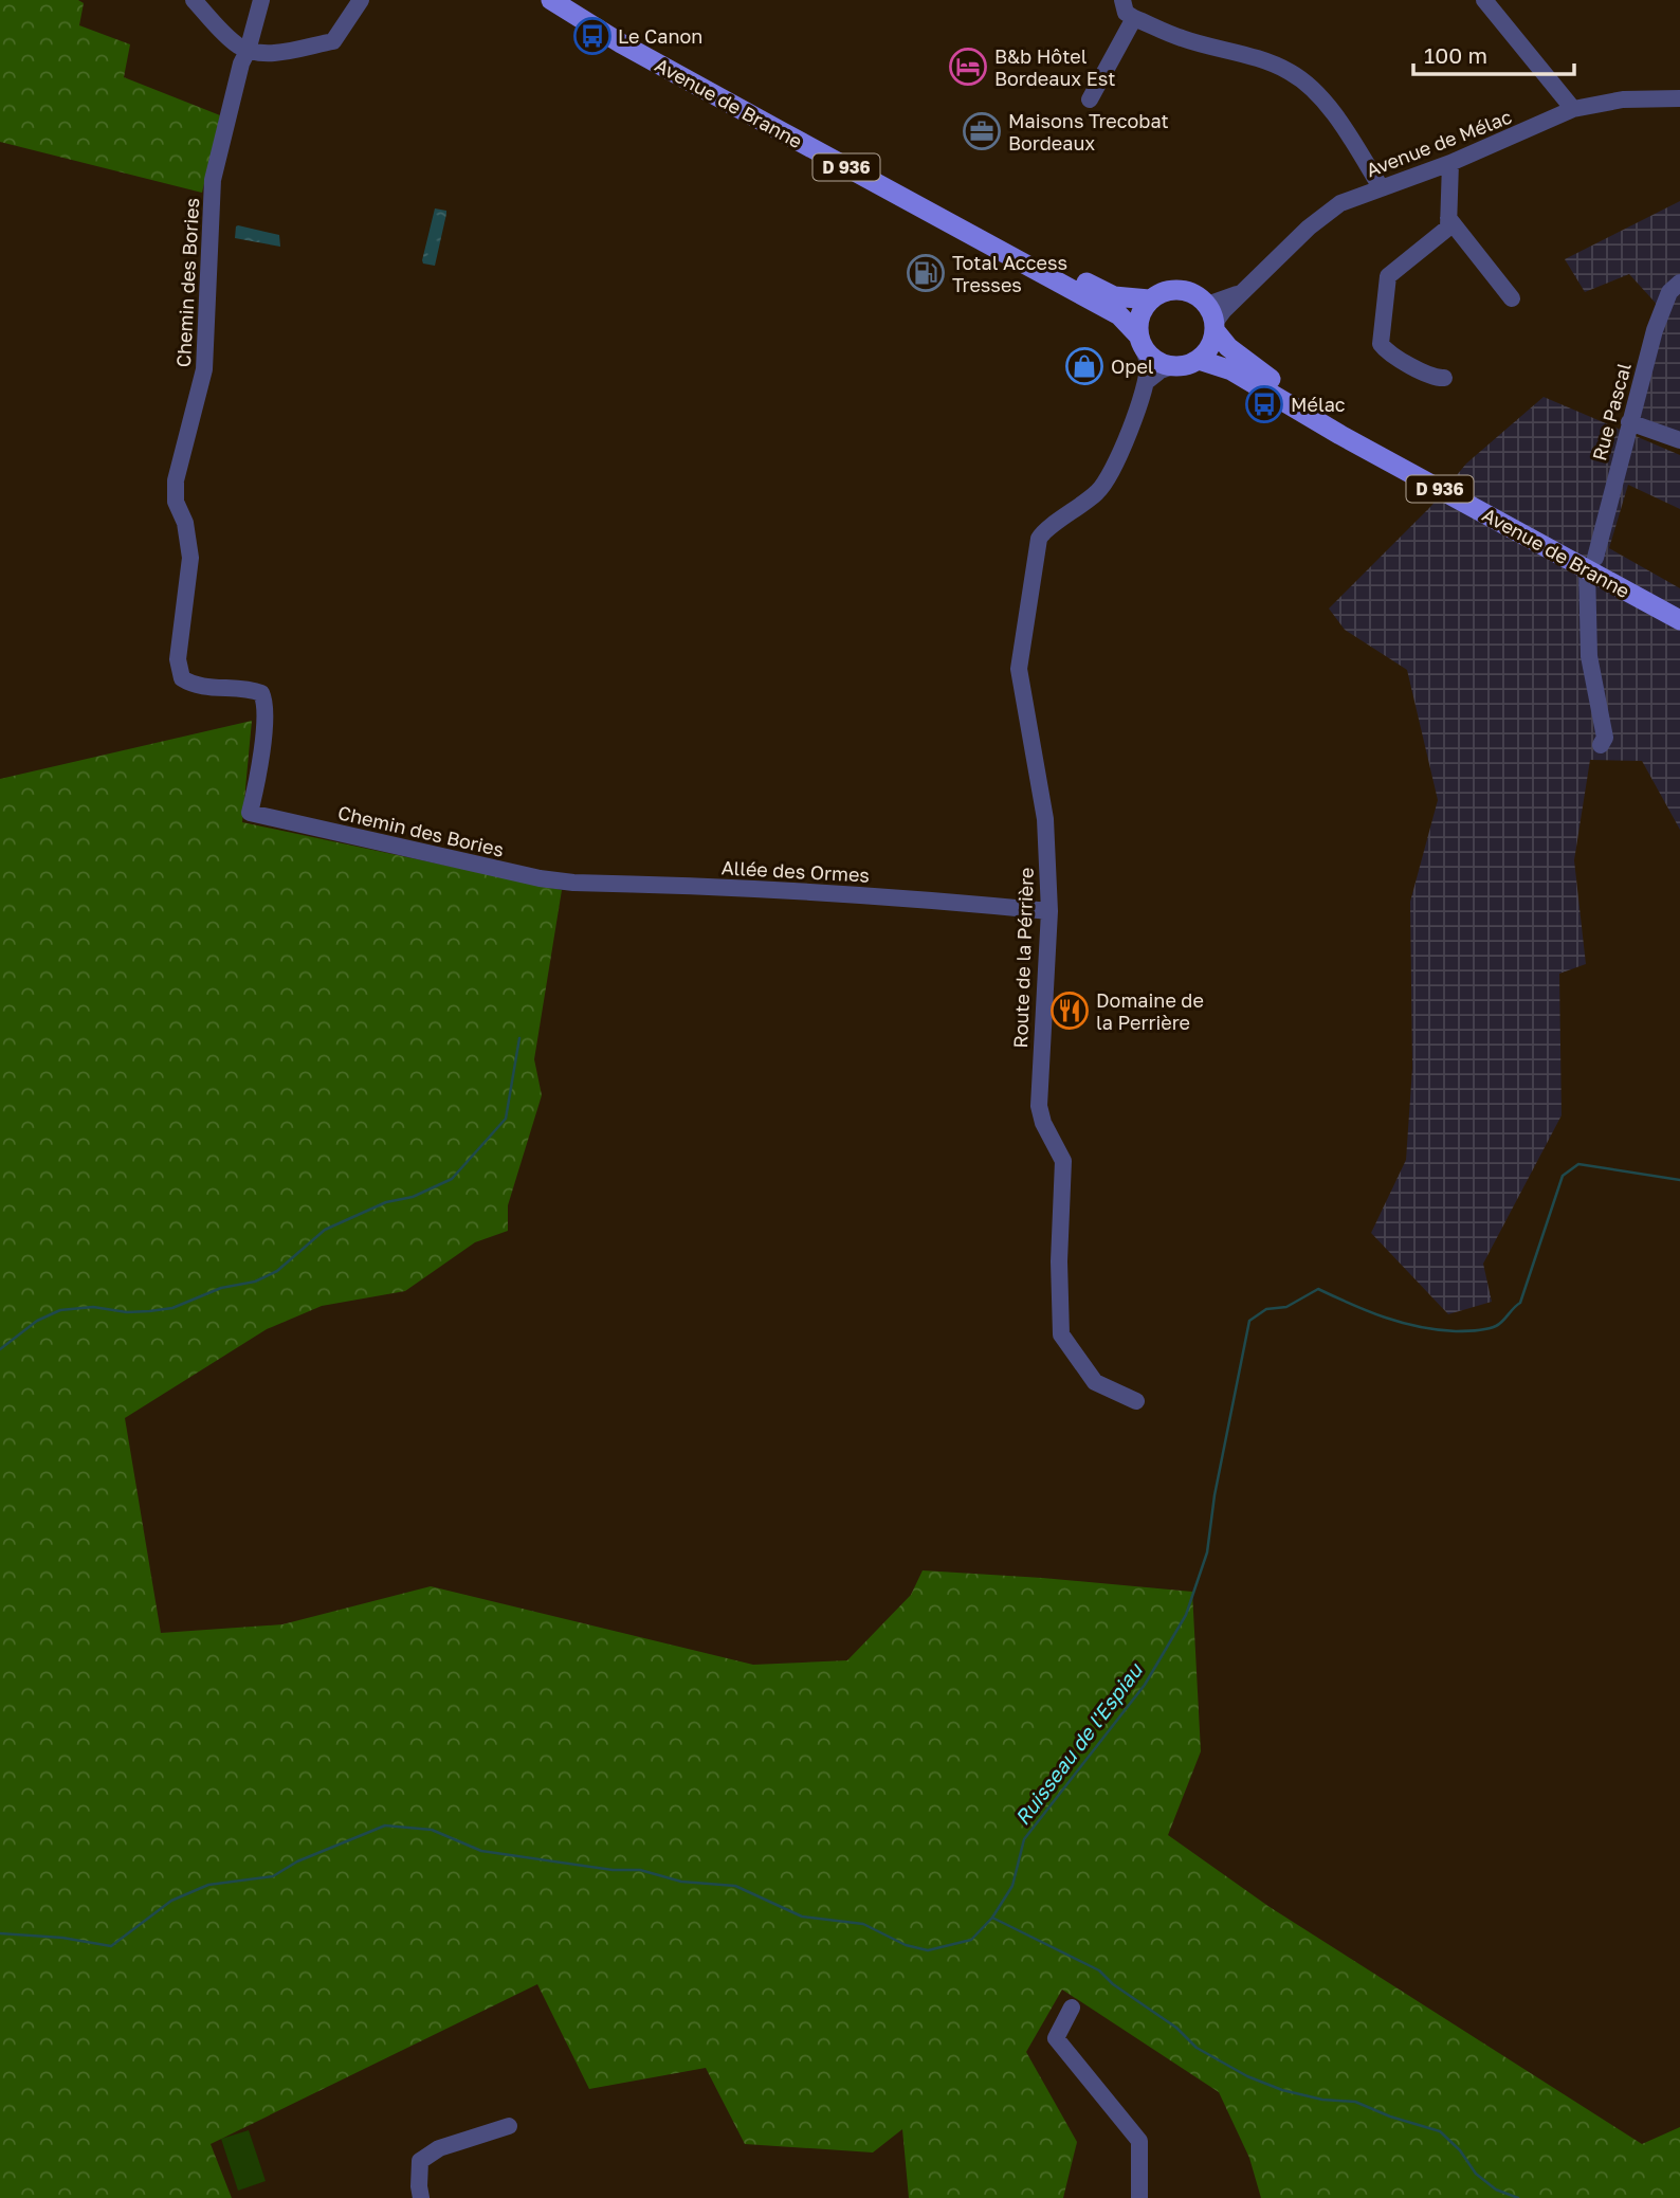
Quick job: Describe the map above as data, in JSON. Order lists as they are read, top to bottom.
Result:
{
  "streets": {
    "main road": ["Avenue de Branne", "D 936"],
    "street": [
      "Avenue de Mélac",
      "Chemin des Bories",
      "Rue Pascal",
      "Allée des Ormes",
      "Route de la Pérrière"
    ]
  },
  "crossings": [
    ["Avenue de Branne", "Avenue de Mélac"],
    ["Avenue de Branne", "Rue Pascal"],
    ["Chemin des Bories", "Allée des Ormes"],
    ["Allée des Ormes", "Route de la Pérrière"]
  ],
  "water": ["Ruisseau de l'Espiau"],
  "places": {
    "bus stop": ["Le Canon", "Mélac"],
    "hotel": ["B&b Hôtel Bordeaux Est"],
    "office": ["Maisons Trecobat Bordeaux"],
    "fuel station": ["Total Access Tresses"],
    "shop": ["Opel"],
    "restaurant": ["Domaine de la Perrière"]
  },
  "scale_bar": "100 m"
}
